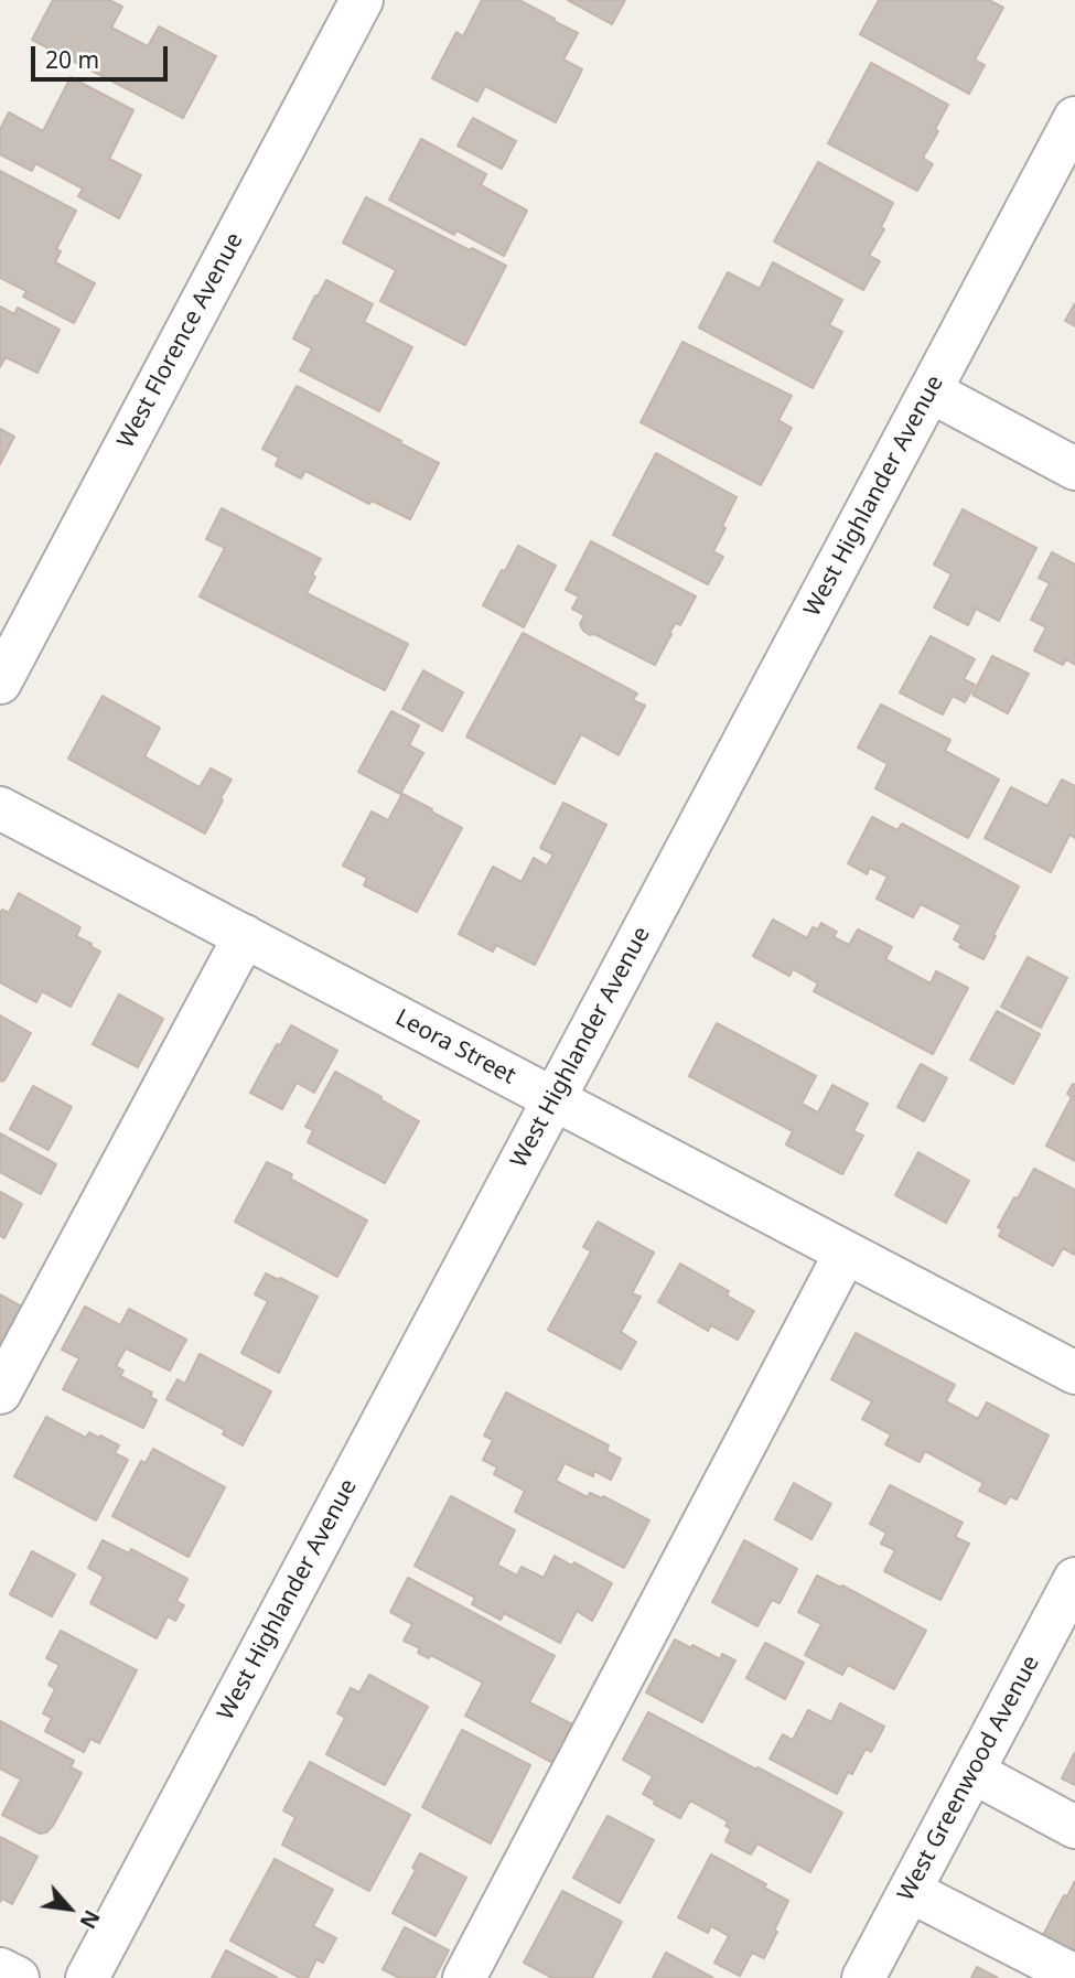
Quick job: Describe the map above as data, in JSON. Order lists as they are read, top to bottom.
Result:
{
  "streets": {
    "street": [
      "West Florence Avenue",
      "West Highlander Avenue",
      "Leora Street",
      "West Greenwood Avenue"
    ]
  },
  "crossings": [
    ["West Highlander Avenue", "Leora Street"]
  ],
  "scale_bar": "20 m",
  "north": "bottom right"
}
